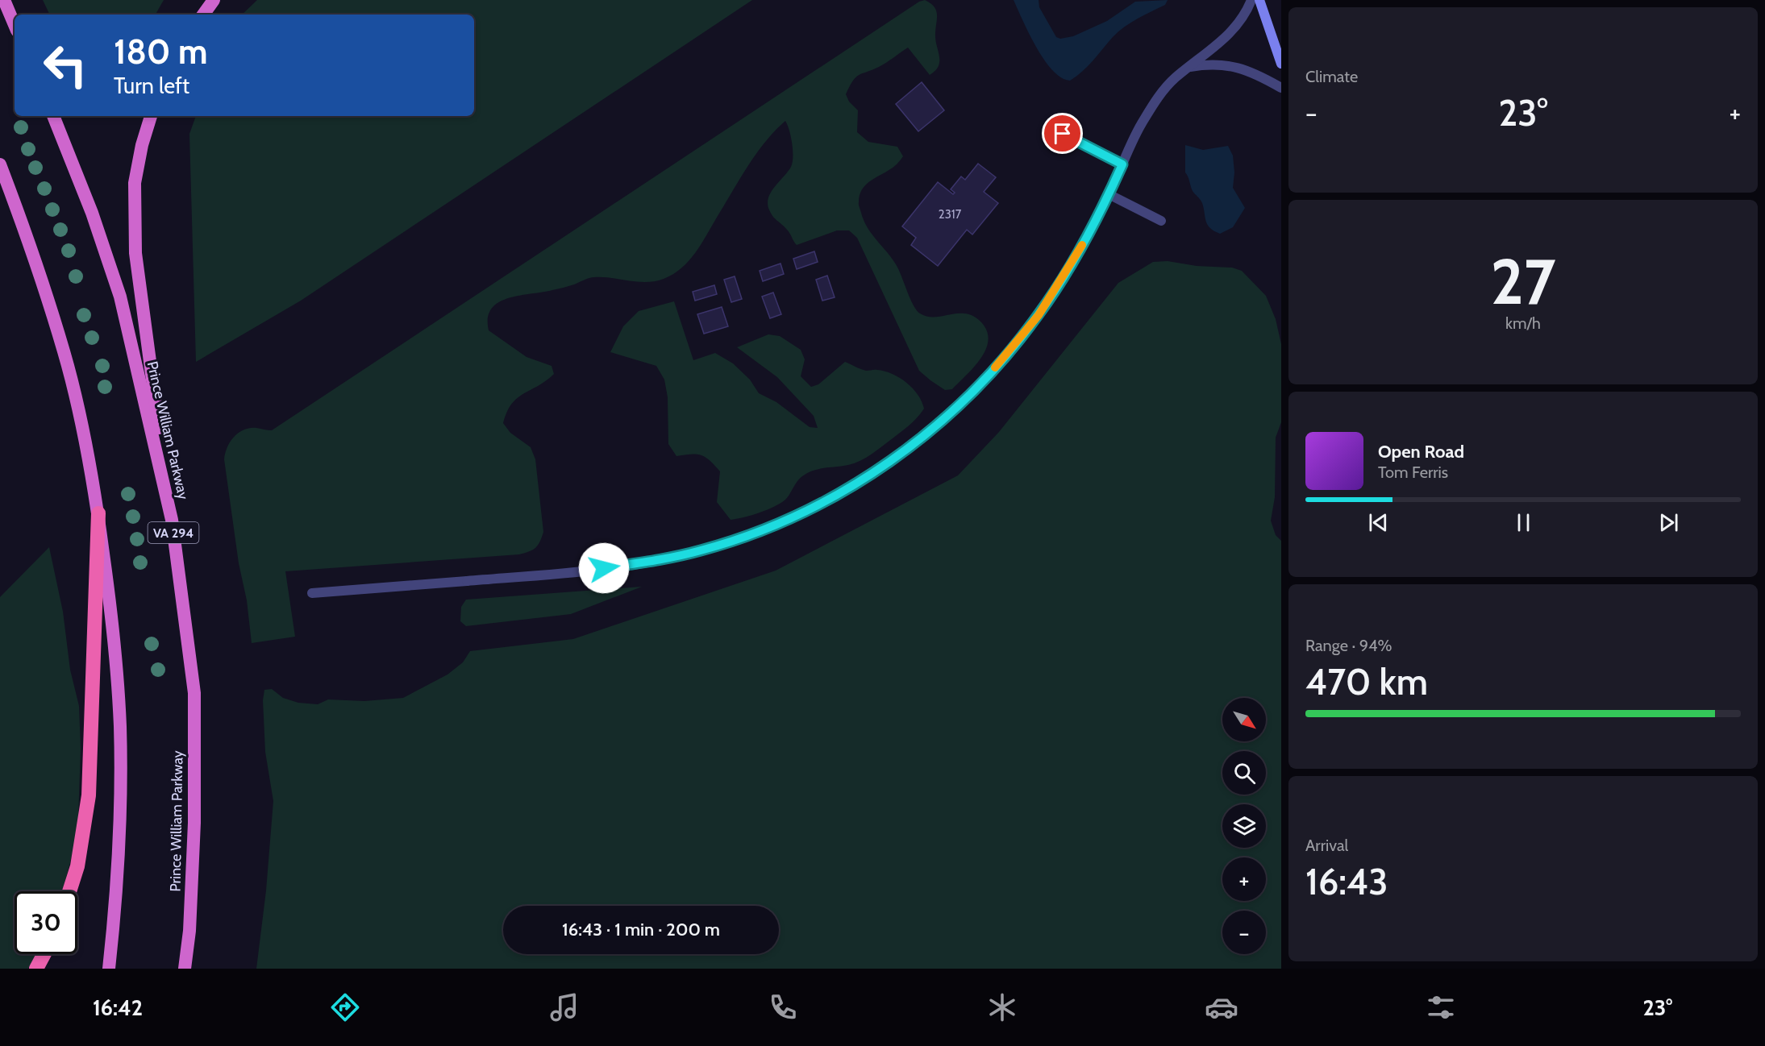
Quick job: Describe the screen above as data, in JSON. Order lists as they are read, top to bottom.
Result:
{
  "streets": {
    "highway": ["Prince William Parkway", "VA 294"]
  },
  "house_numbers": ["2317"],
  "north": "bottom right",
  "page": {
    "tile": [
      "Climate",
      ["27", "km/h"],
      ["Range · 94%", "470 km"],
      ["Arrival", "16:43"]
    ],
    "turn": ["180 m", "Turn left"],
    "heat": ["−", "23°", "+"],
    "song": ["Open Road", "Tom Ferris"],
    "map_buttons": ["+", "−"],
    "limit": "30",
    "trip": "16:43 · 1 min · 200 m",
    "tabs": ["16:42", "23°"]
  }
}
